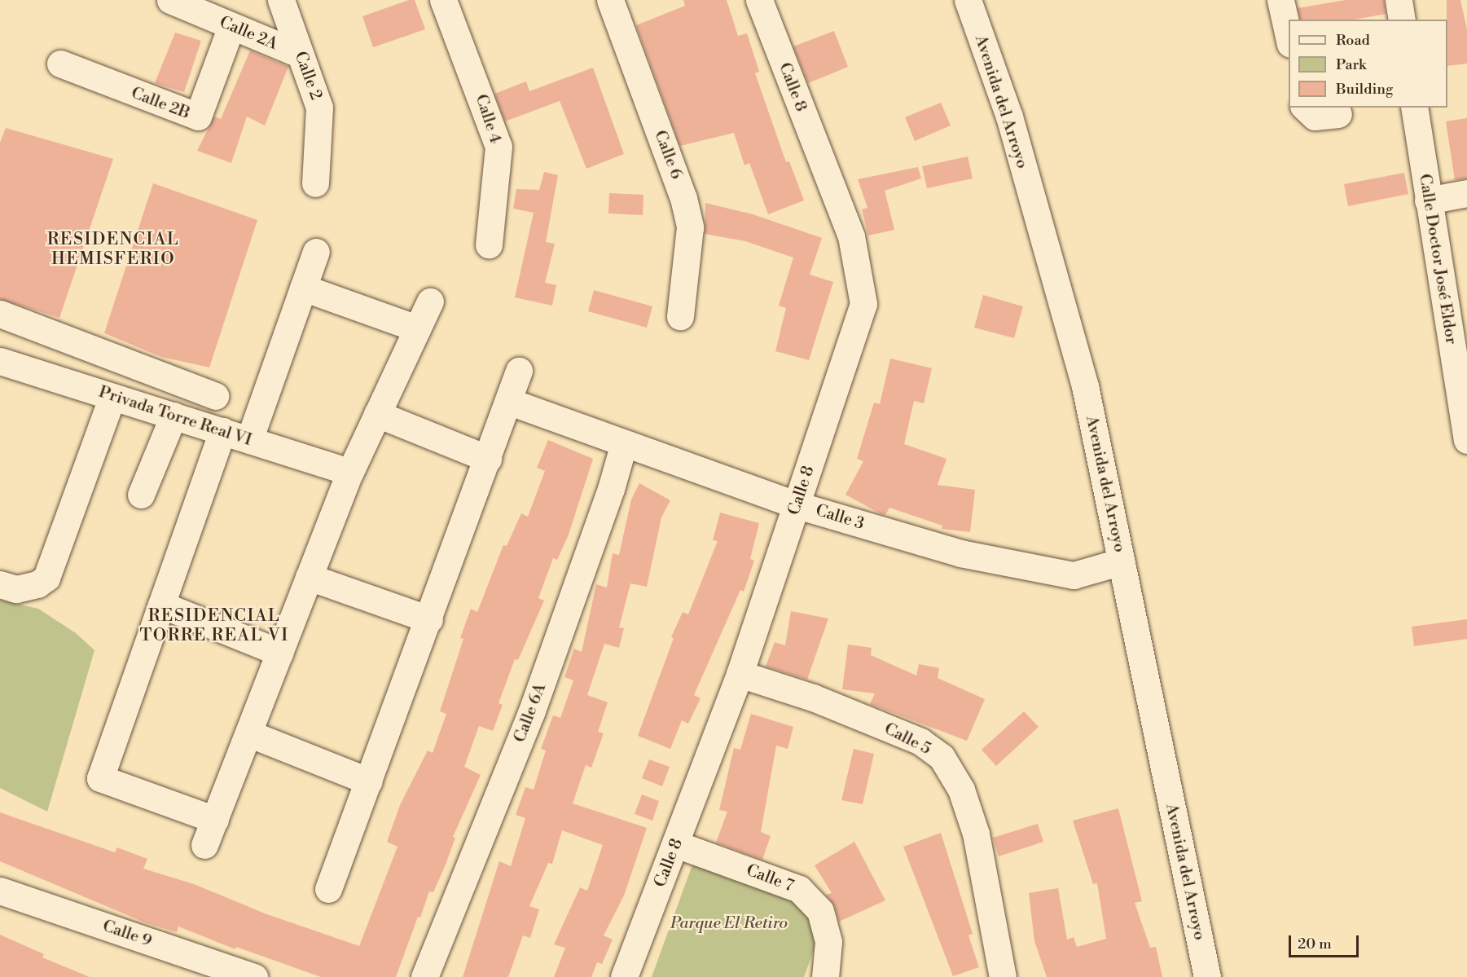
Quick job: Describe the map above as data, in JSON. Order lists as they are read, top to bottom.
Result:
{
  "streets": {
    "street": [
      "Calle 2A",
      "Calle 2",
      "Calle 8",
      "Avenida del Arroyo",
      "Calle 2B",
      "Calle 4",
      "Calle 6",
      "Calle Doctor José Eldor",
      "Privada Torre Real VI",
      "Calle 3",
      "Calle 6A",
      "Calle 5",
      "Calle 7",
      "Calle 9"
    ]
  },
  "crossings": [
    ["Calle 2A", "Calle 2"],
    ["Calle 2A", "Calle 2B"],
    ["Calle 8", "Calle 3"],
    ["Calle 8", "Calle 5"],
    ["Calle 8", "Calle 7"],
    ["Avenida del Arroyo", "Calle 3"],
    ["Calle 3", "Calle 6A"]
  ],
  "districts": ["RESIDENCIAL HEMISFERIO", "RESIDENCIAL TORRE REAL VI"],
  "parks": ["Parque El Retiro"],
  "legend": ["Road", "Park", "Building"],
  "scale_bar": "20 m"
}
